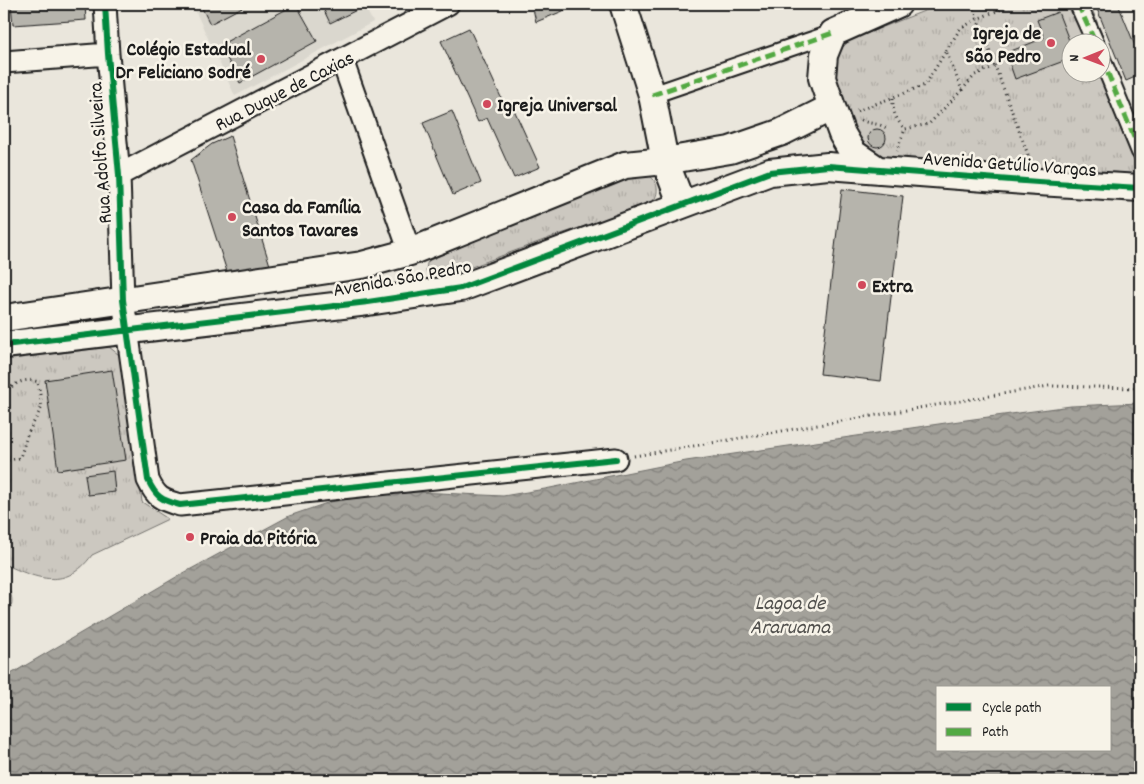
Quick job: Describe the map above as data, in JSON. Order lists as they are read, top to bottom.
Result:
{
  "streets": {
    "street": [
      "Rua Duque de Caxias",
      "Rua Adolfo Silveira",
      "Avenida Getúlio Vargas",
      "Avenida São Pedro"
    ]
  },
  "crossings": [
    ["Rua Duque de Caxias", "Rua Adolfo Silveira"],
    ["Rua Adolfo Silveira", "Avenida São Pedro"],
    ["Avenida Getúlio Vargas", "Avenida São Pedro"]
  ],
  "water": ["Lagoa de Araruama"],
  "places": [
    "Igreja de São Pedro",
    "Colégio Estadual Dr Feliciano Sodré",
    "Igreja Universal",
    "Casa da Família Santos Tavares",
    "Extra",
    "Praia da Pitória"
  ],
  "legend": ["Cycle path", "Path"],
  "north": "left"
}
